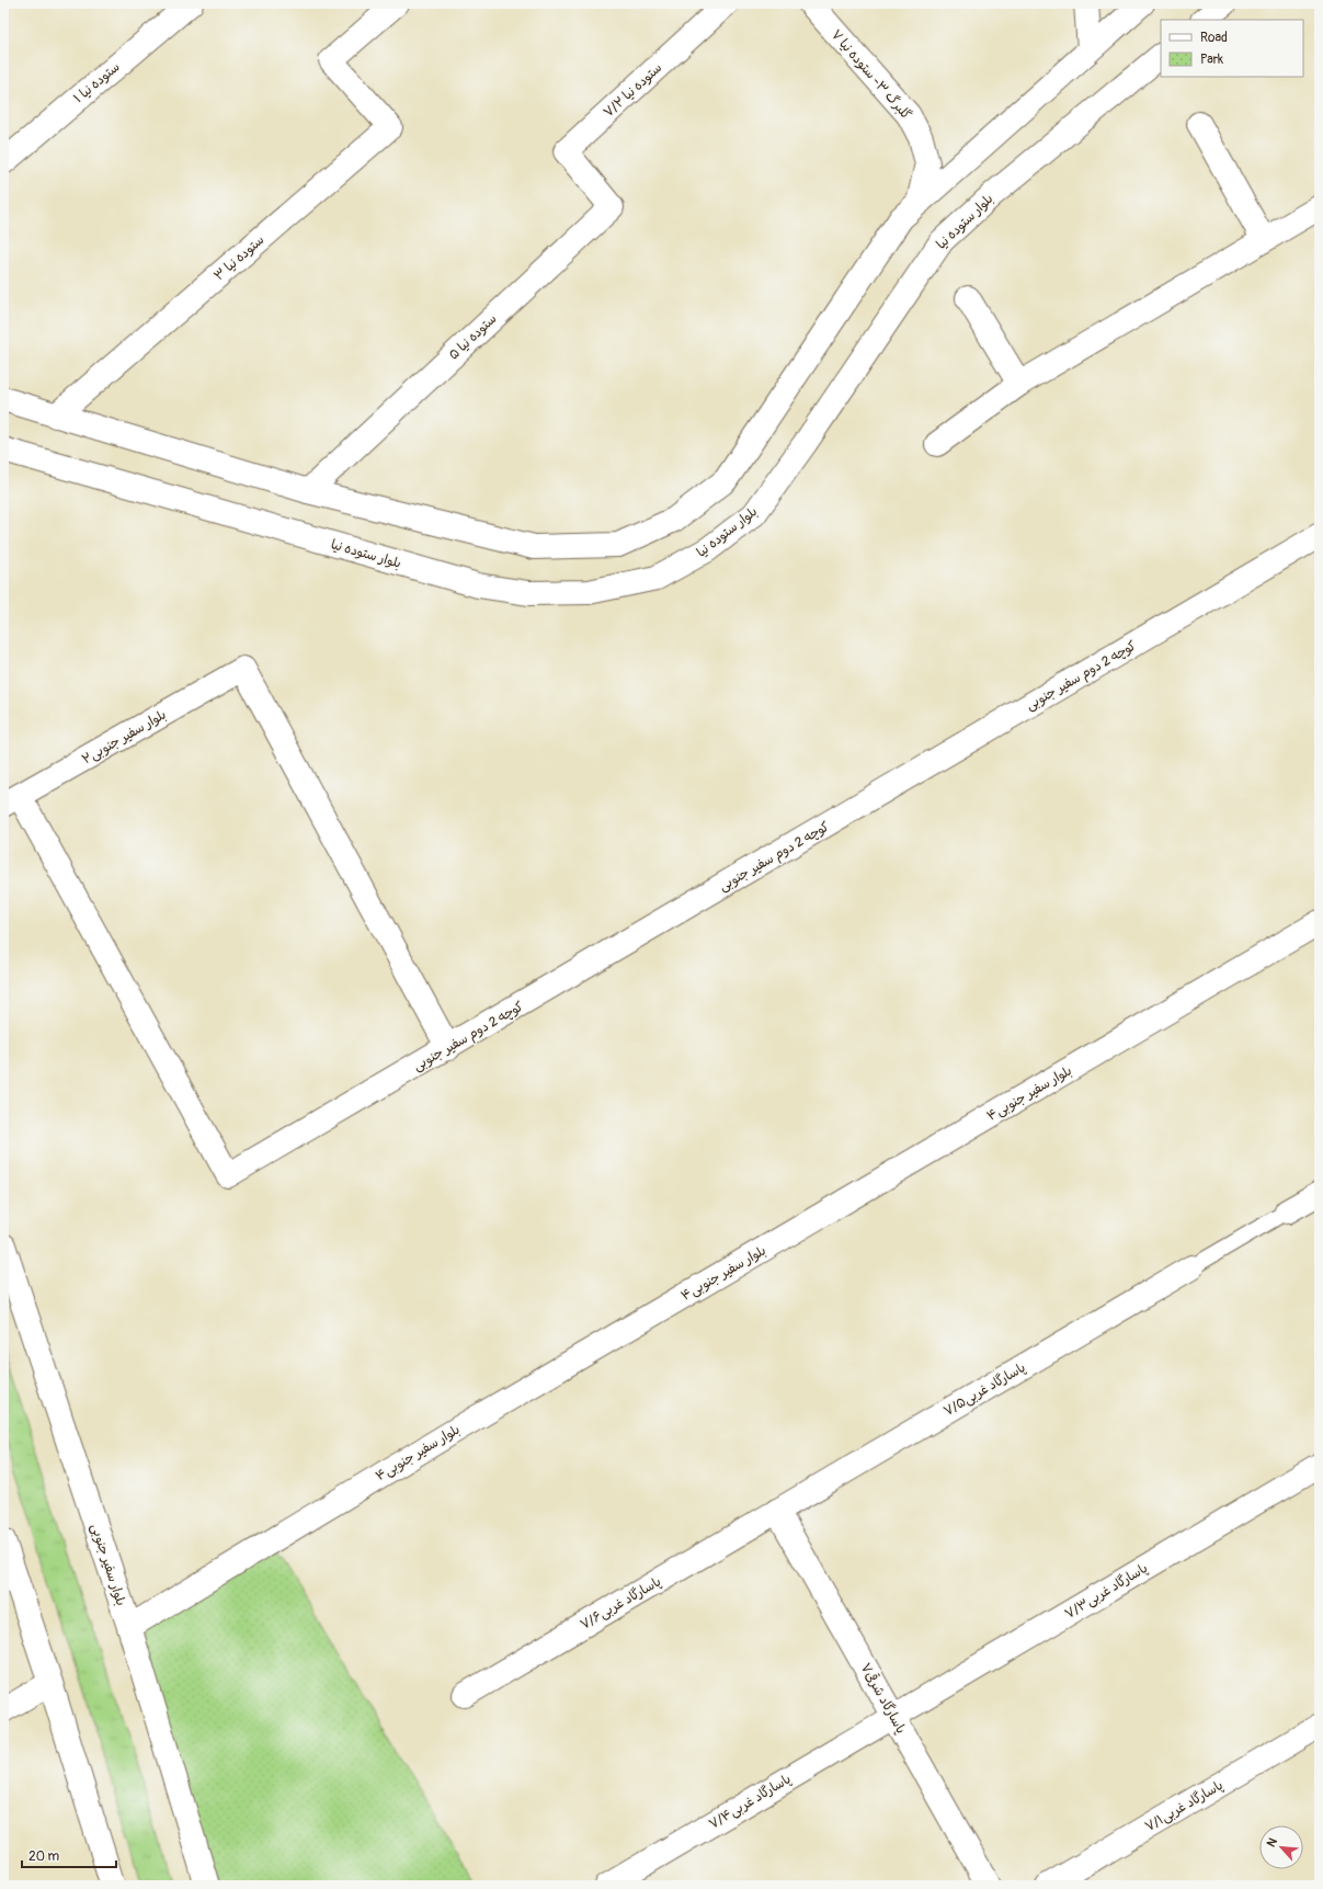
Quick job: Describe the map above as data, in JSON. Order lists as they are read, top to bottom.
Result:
{
  "streets": {
    "street": [
      "گلبرگ ۳- ستوده نیا ۷",
      "ستوده نیا ۱",
      "ستوده نیا ۷/۲",
      "بلوار ستوده نیا",
      "ستوده نیا ۳",
      "ستوده نیا ۵",
      "کوچه 2 دوم سفیر جنوبی",
      "بلوار سفیر جنوبی۲",
      "بلوار سفیر جنوبی۴",
      "پاسارگاد غربی۷/۵",
      "بلوار سفیر جنوبی",
      "پاسارگاد غربی۷/۳",
      "پاسارگاد غربی۷/۶",
      "پاسارگاد شرقی۷",
      "پاسارگاد غربی۷/۴",
      "پاسارگاد غربی۷/۱"
    ]
  },
  "crossings": [
    ["ستوده نیا ۷/۲", "ستوده نیا ۵"],
    ["کوچه 2 دوم سفیر جنوبی", "بلوار سفیر جنوبی۲"],
    ["بلوار سفیر جنوبی۴", "بلوار سفیر جنوبی"],
    ["پاسارگاد غربی۷/۵", "پاسارگاد غربی۷/۶"],
    ["پاسارگاد غربی۷/۵", "پاسارگاد شرقی۷"],
    ["پاسارگاد غربی۷/۳", "پاسارگاد شرقی۷"],
    ["پاسارگاد غربی۷/۳", "پاسارگاد غربی۷/۴"],
    ["پاسارگاد غربی۷/۶", "پاسارگاد شرقی۷"],
    ["پاسارگاد شرقی۷", "پاسارگاد غربی۷/۴"]
  ],
  "legend": ["Road", "Park"],
  "scale_bar": "20 m",
  "north": "top left"
}
